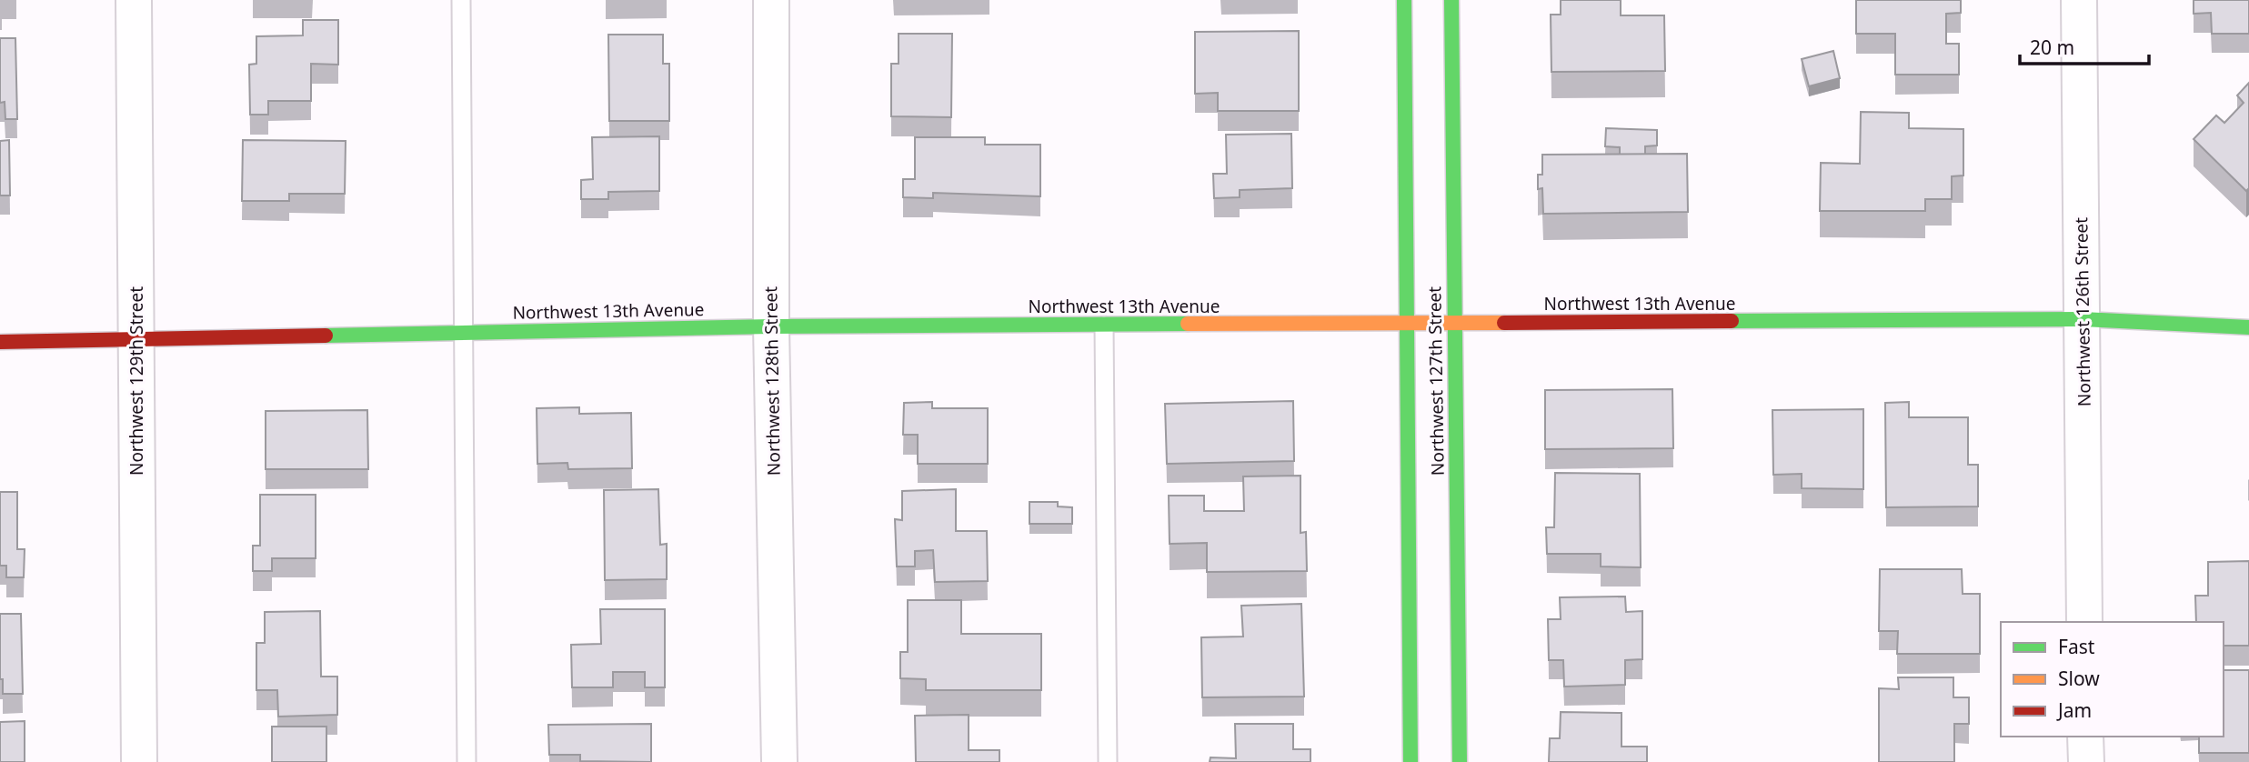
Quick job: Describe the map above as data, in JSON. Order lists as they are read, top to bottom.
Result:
{
  "streets": {
    "street": [
      "Northwest 13th Avenue",
      "Northwest 126th Street",
      "Northwest 129th Street",
      "Northwest 128th Street",
      "Northwest 127th Street"
    ]
  },
  "crossings": [
    ["Northwest 13th Avenue", "Northwest 126th Street"],
    ["Northwest 13th Avenue", "Northwest 129th Street"],
    ["Northwest 13th Avenue", "Northwest 128th Street"],
    ["Northwest 13th Avenue", "Northwest 127th Street"]
  ],
  "legend": ["Fast", "Slow", "Jam"],
  "scale_bar": "20 m"
}
